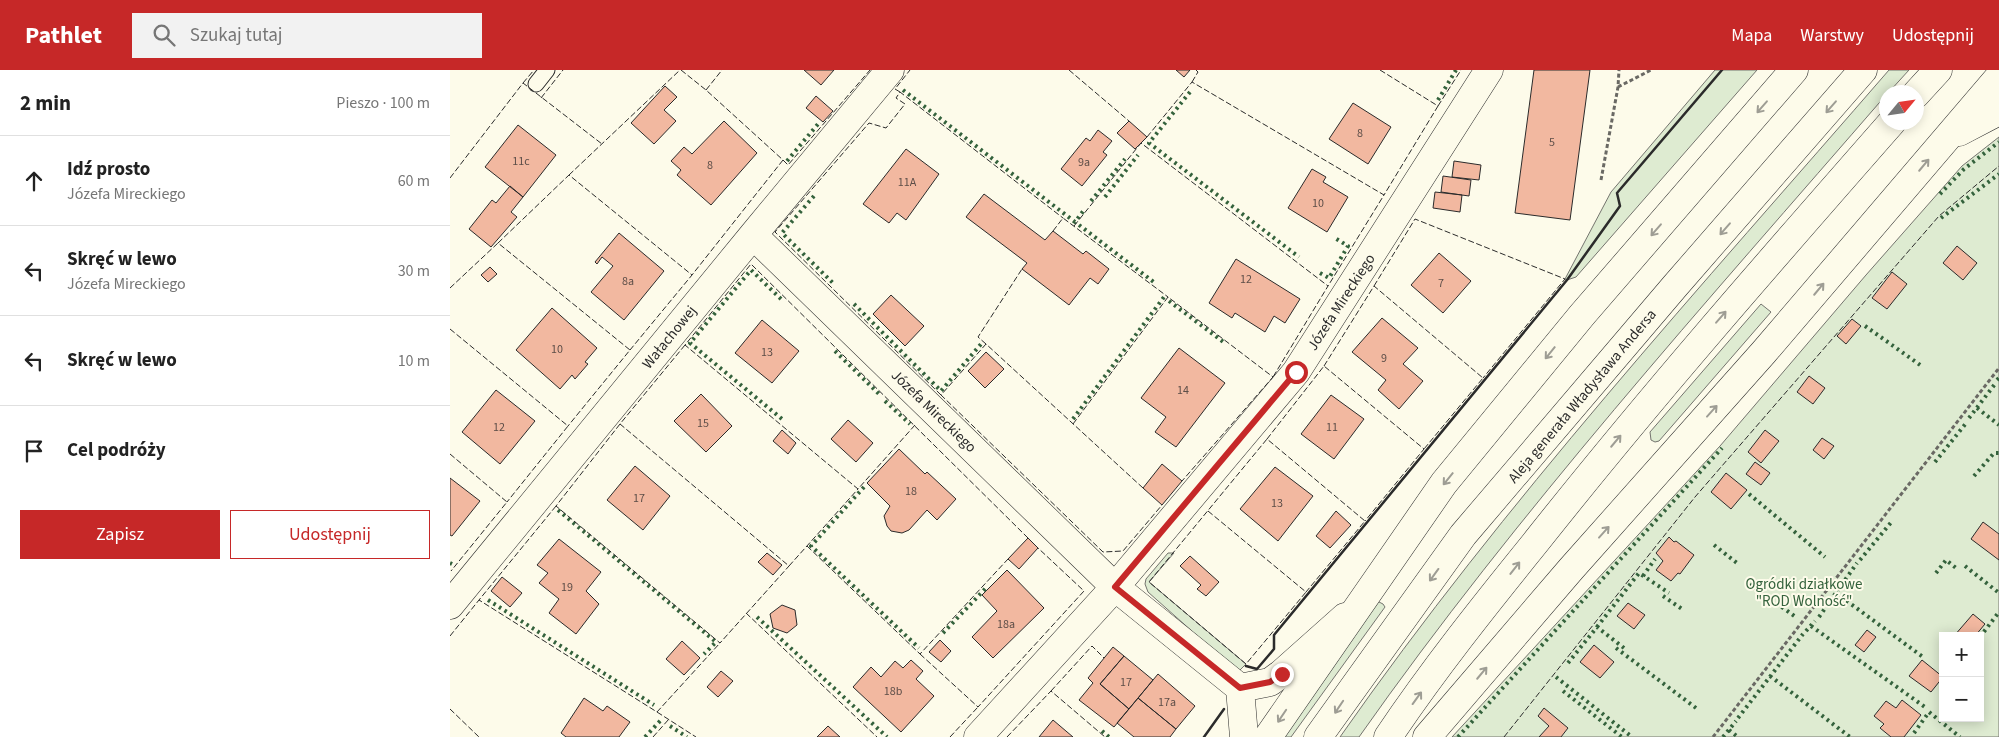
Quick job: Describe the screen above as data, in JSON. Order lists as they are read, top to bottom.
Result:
{
  "streets": {
    "main road": ["Józefa Mireckiego", "Wałachowej", "Aleja generała Władysława Andersa"]
  },
  "crossings": [
    ["Józefa Mireckiego", "Wałachowej"]
  ],
  "parks": ["Ogródki działkowe \"ROD Wolność\""],
  "house_numbers": [
    "8",
    "5",
    "11c",
    "9a",
    "8",
    "11A",
    "10",
    "12",
    "8a",
    "7",
    "10",
    "13",
    "9",
    "14",
    "15",
    "12",
    "11",
    "18",
    "17",
    "13",
    "19",
    "18a",
    "17",
    "18b",
    "17a"
  ],
  "north": "top right",
  "page": {
    "header": "Pathlet",
    "search": "Szukaj tutaj",
    "nav": ["Mapa", "Warstwy", "Udostępnij"],
    "heading": ["2 min", "Pieszo · 100 m"],
    "list": [
      ["Idź prosto", "Józefa Mireckiego", "60 m"],
      ["Skręć w lewo", "Józefa Mireckiego", "30 m"],
      ["Skręć w lewo", "10 m"],
      "Cel podróży"
    ],
    "buttons": ["Zapisz", "Udostępnij"],
    "map_buttons": ["+", "−"]
  }
}
